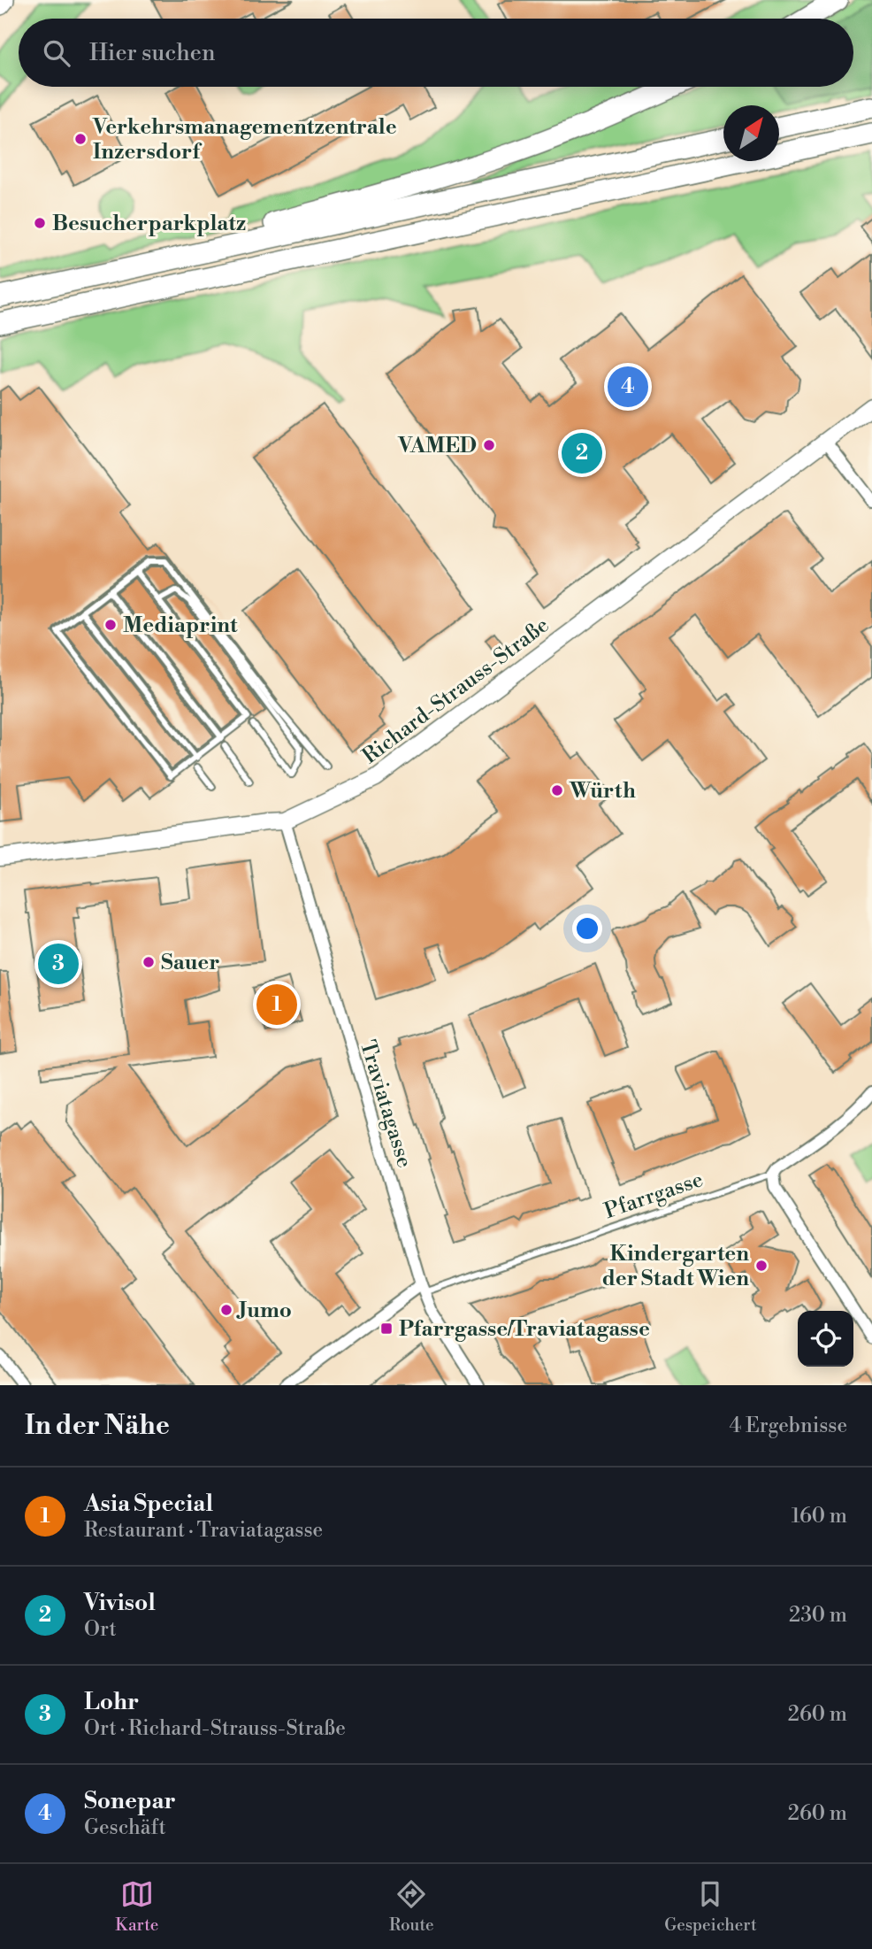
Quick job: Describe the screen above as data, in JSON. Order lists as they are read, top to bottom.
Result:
{
  "streets": {
    "main road": ["Richard-Strauss-Straße"],
    "street": ["Traviatagasse", "Pfarrgasse"]
  },
  "crossings": [
    ["Richard-Strauss-Straße", "Traviatagasse"],
    ["Traviatagasse", "Pfarrgasse"]
  ],
  "places": {
    "other": [
      "Verkehrsmanagementzentrale Inzersdorf",
      "Besucherparkplatz",
      "VAMED",
      "Mediaprint",
      "Würth",
      "Sauer",
      "Kindergarten der Stadt Wien",
      "Jumo"
    ],
    "transit": ["Pfarrgasse/Traviatagasse"]
  },
  "north": "top right",
  "page": {
    "search": "Hier suchen",
    "pins": [
      "4",
      "2",
      "3",
      "1"
    ],
    "heading": ["In der Nähe", "4 Ergebnisse"],
    "list": [
      {
        "mark": "1",
        "name": "Asia Special",
        "note": "Restaurant · Traviatagasse",
        "value": "160 m"
      },
      {
        "mark": "2",
        "name": "Vivisol",
        "note": "Ort",
        "value": "230 m"
      },
      {
        "mark": "3",
        "name": "Lohr",
        "note": "Ort · Richard-Strauss-Straße",
        "value": "260 m"
      },
      {
        "mark": "4",
        "name": "Sonepar",
        "note": "Geschäft",
        "value": "260 m"
      }
    ],
    "nav": ["Karte", "Route", "Gespeichert"]
  }
}
